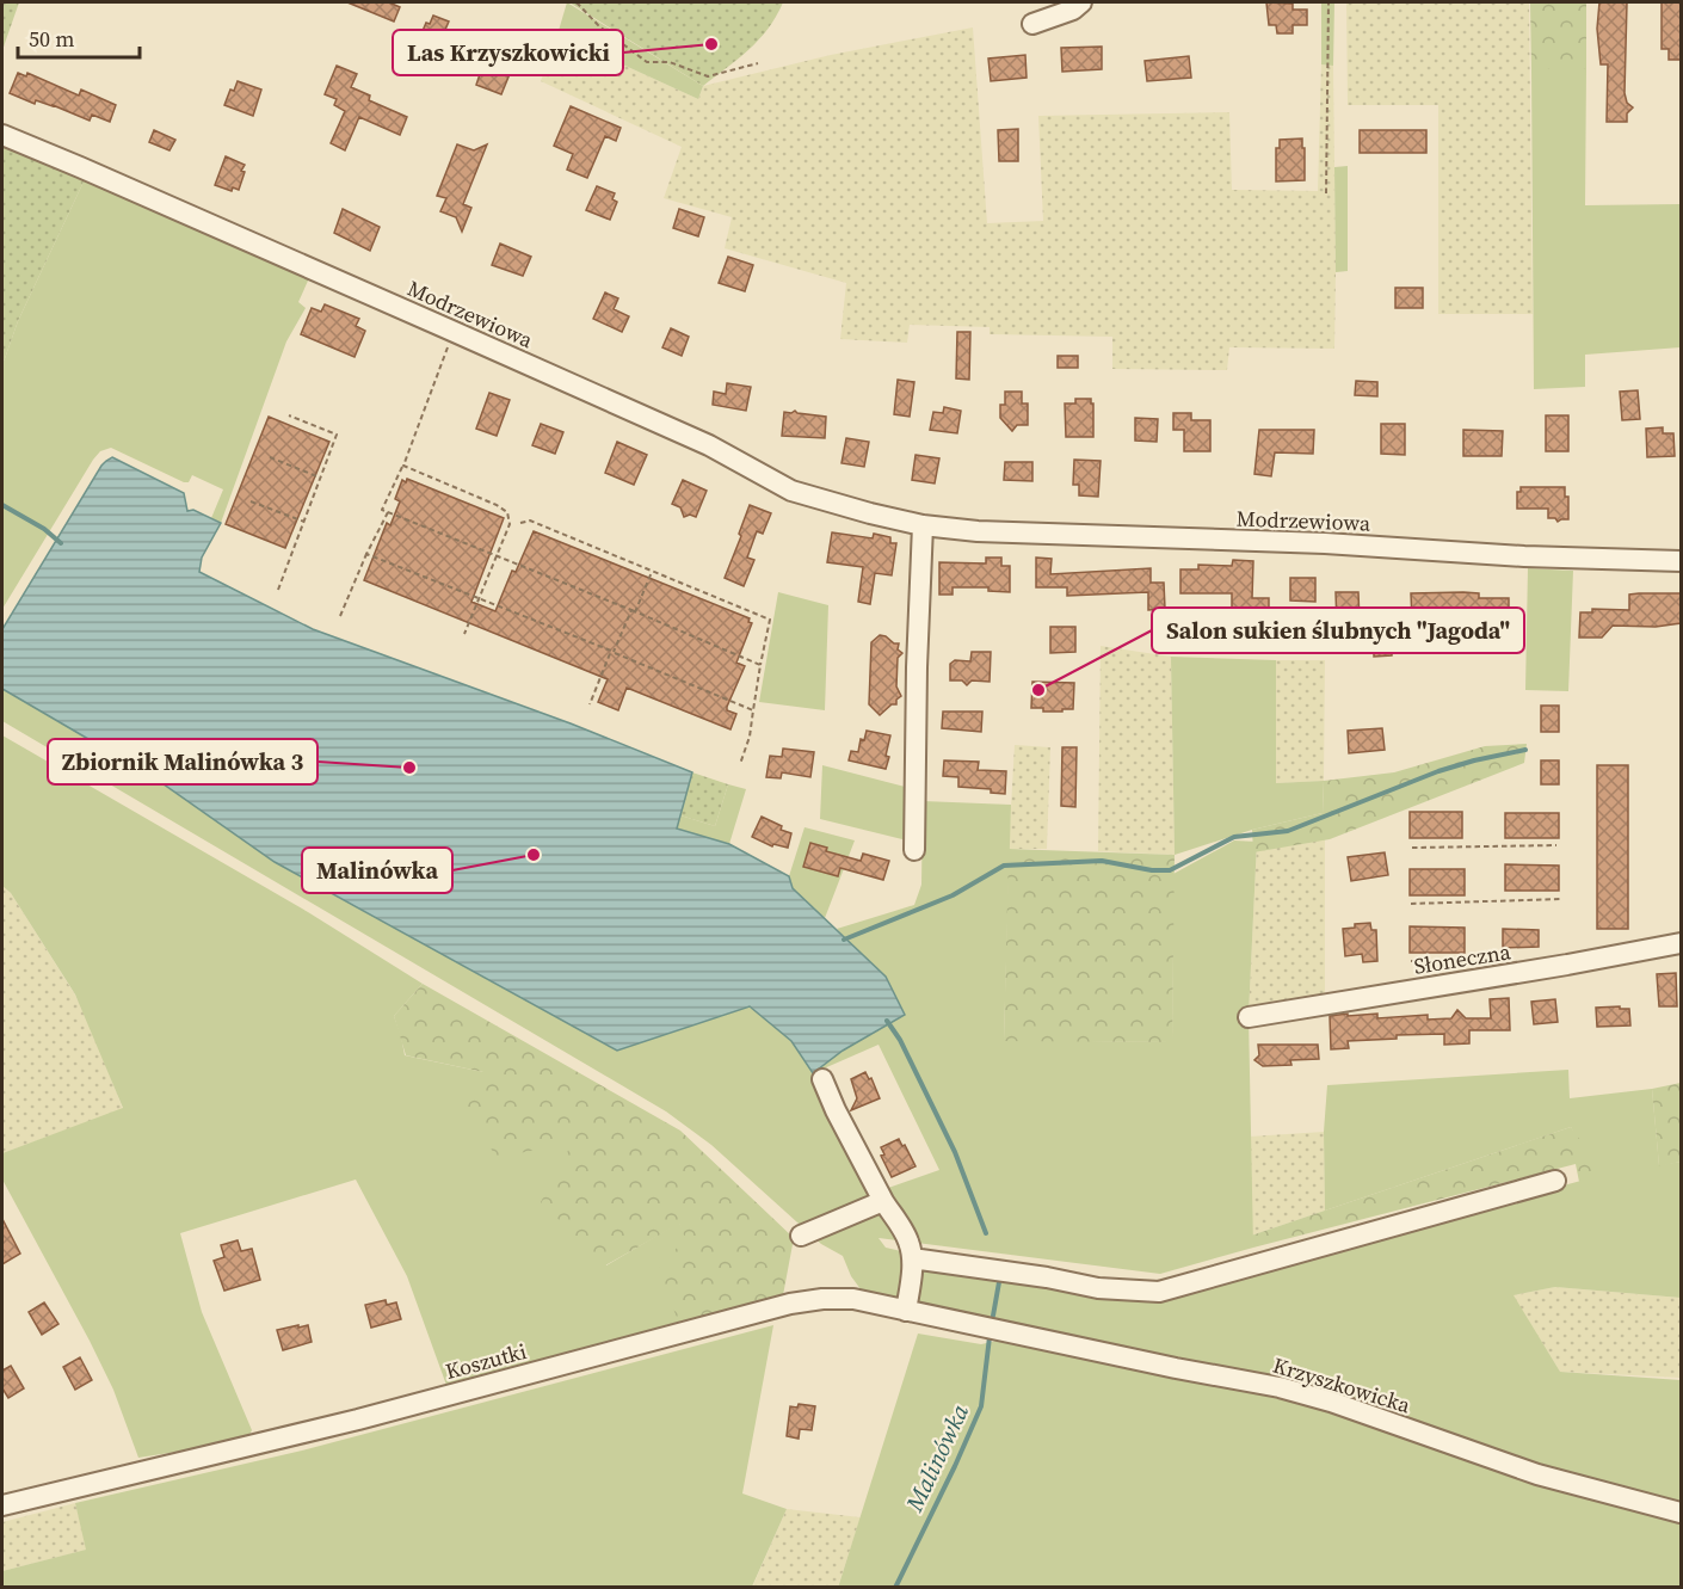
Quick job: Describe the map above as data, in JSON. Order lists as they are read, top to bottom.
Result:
{
  "streets": {
    "street": [
      "Modrzewiowa",
      "Słoneczna",
      "Koszutki",
      "Krzyszkowicka"
    ]
  },
  "crossings": [
    ["Koszutki", "Krzyszkowicka"]
  ],
  "water": ["Malinówka"],
  "places": [
    "Las Krzyszkowicki",
    "Salon sukien ślubnych \"Jagoda\"",
    "Zbiornik Malinówka 3",
    "Malinówka"
  ],
  "scale_bar": "50 m"
}
